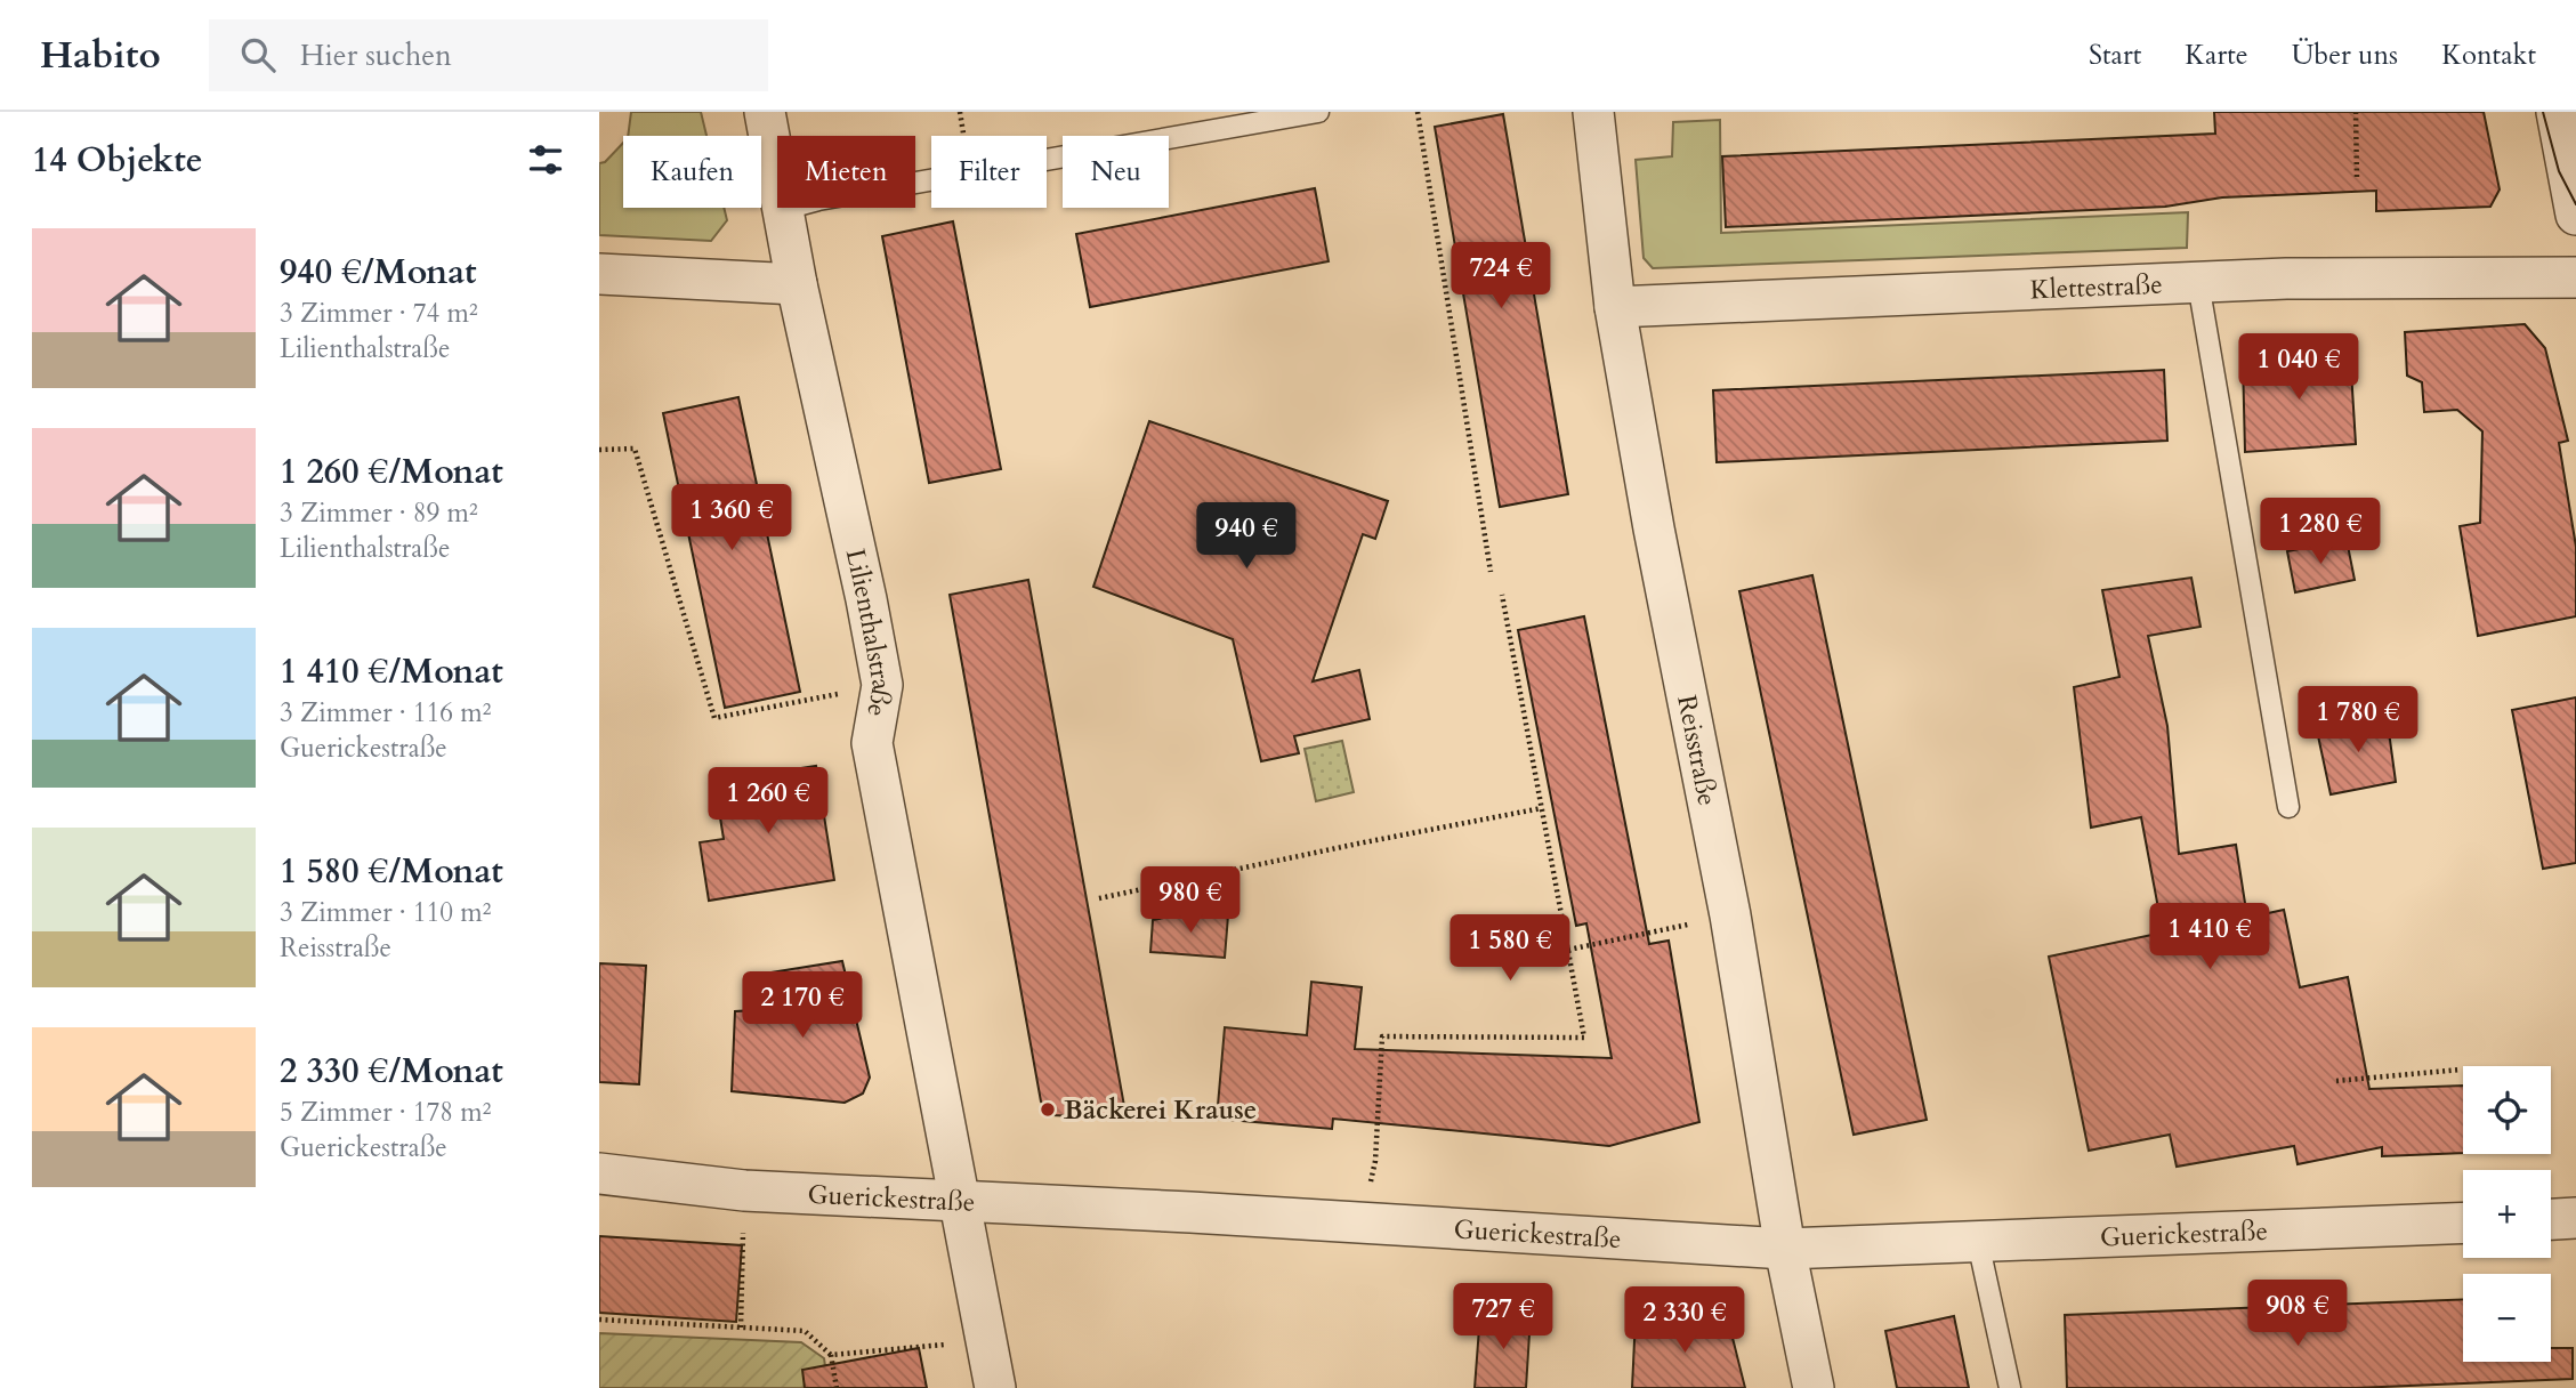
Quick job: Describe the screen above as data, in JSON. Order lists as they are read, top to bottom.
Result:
{
  "streets": {
    "street": [
      "Klettestraße",
      "Lilienthalstraße",
      "Reisstraße",
      "Guerickestraße"
    ]
  },
  "crossings": [
    ["Klettestraße", "Reisstraße"],
    ["Lilienthalstraße", "Guerickestraße"],
    ["Reisstraße", "Guerickestraße"]
  ],
  "places": ["Bäckerei Krause"],
  "page": {
    "header": "Habito",
    "search": "Hier suchen",
    "nav": [
      "Start",
      "Karte",
      "Über uns",
      "Kontakt"
    ],
    "heading": "14 Objekte",
    "chip": [
      "Kaufen",
      "Mieten",
      "Filter",
      "Neu"
    ],
    "list": [
      {
        "name": "940 €/Monat",
        "note": "3 Zimmer · 74 m² · Lilienthalstraße"
      },
      {
        "name": "1 260 €/Monat",
        "note": "3 Zimmer · 89 m² · Lilienthalstraße"
      },
      {
        "name": "1 410 €/Monat",
        "note": "3 Zimmer · 116 m² · Guerickestraße"
      },
      {
        "name": "1 580 €/Monat",
        "note": "3 Zimmer · 110 m² · Reisstraße"
      },
      {
        "name": "2 330 €/Monat",
        "note": "5 Zimmer · 178 m² · Guerickestraße"
      }
    ],
    "price": [
      "724 €",
      "1 040 €",
      "1 360 €",
      "1 280 €",
      "940 €",
      "1 780 €",
      "1 260 €",
      "980 €",
      "1 410 €",
      "1 580 €",
      "2 170 €",
      "908 €",
      "727 €",
      "2 330 €"
    ],
    "map_buttons": ["+", "−"]
  }
}
